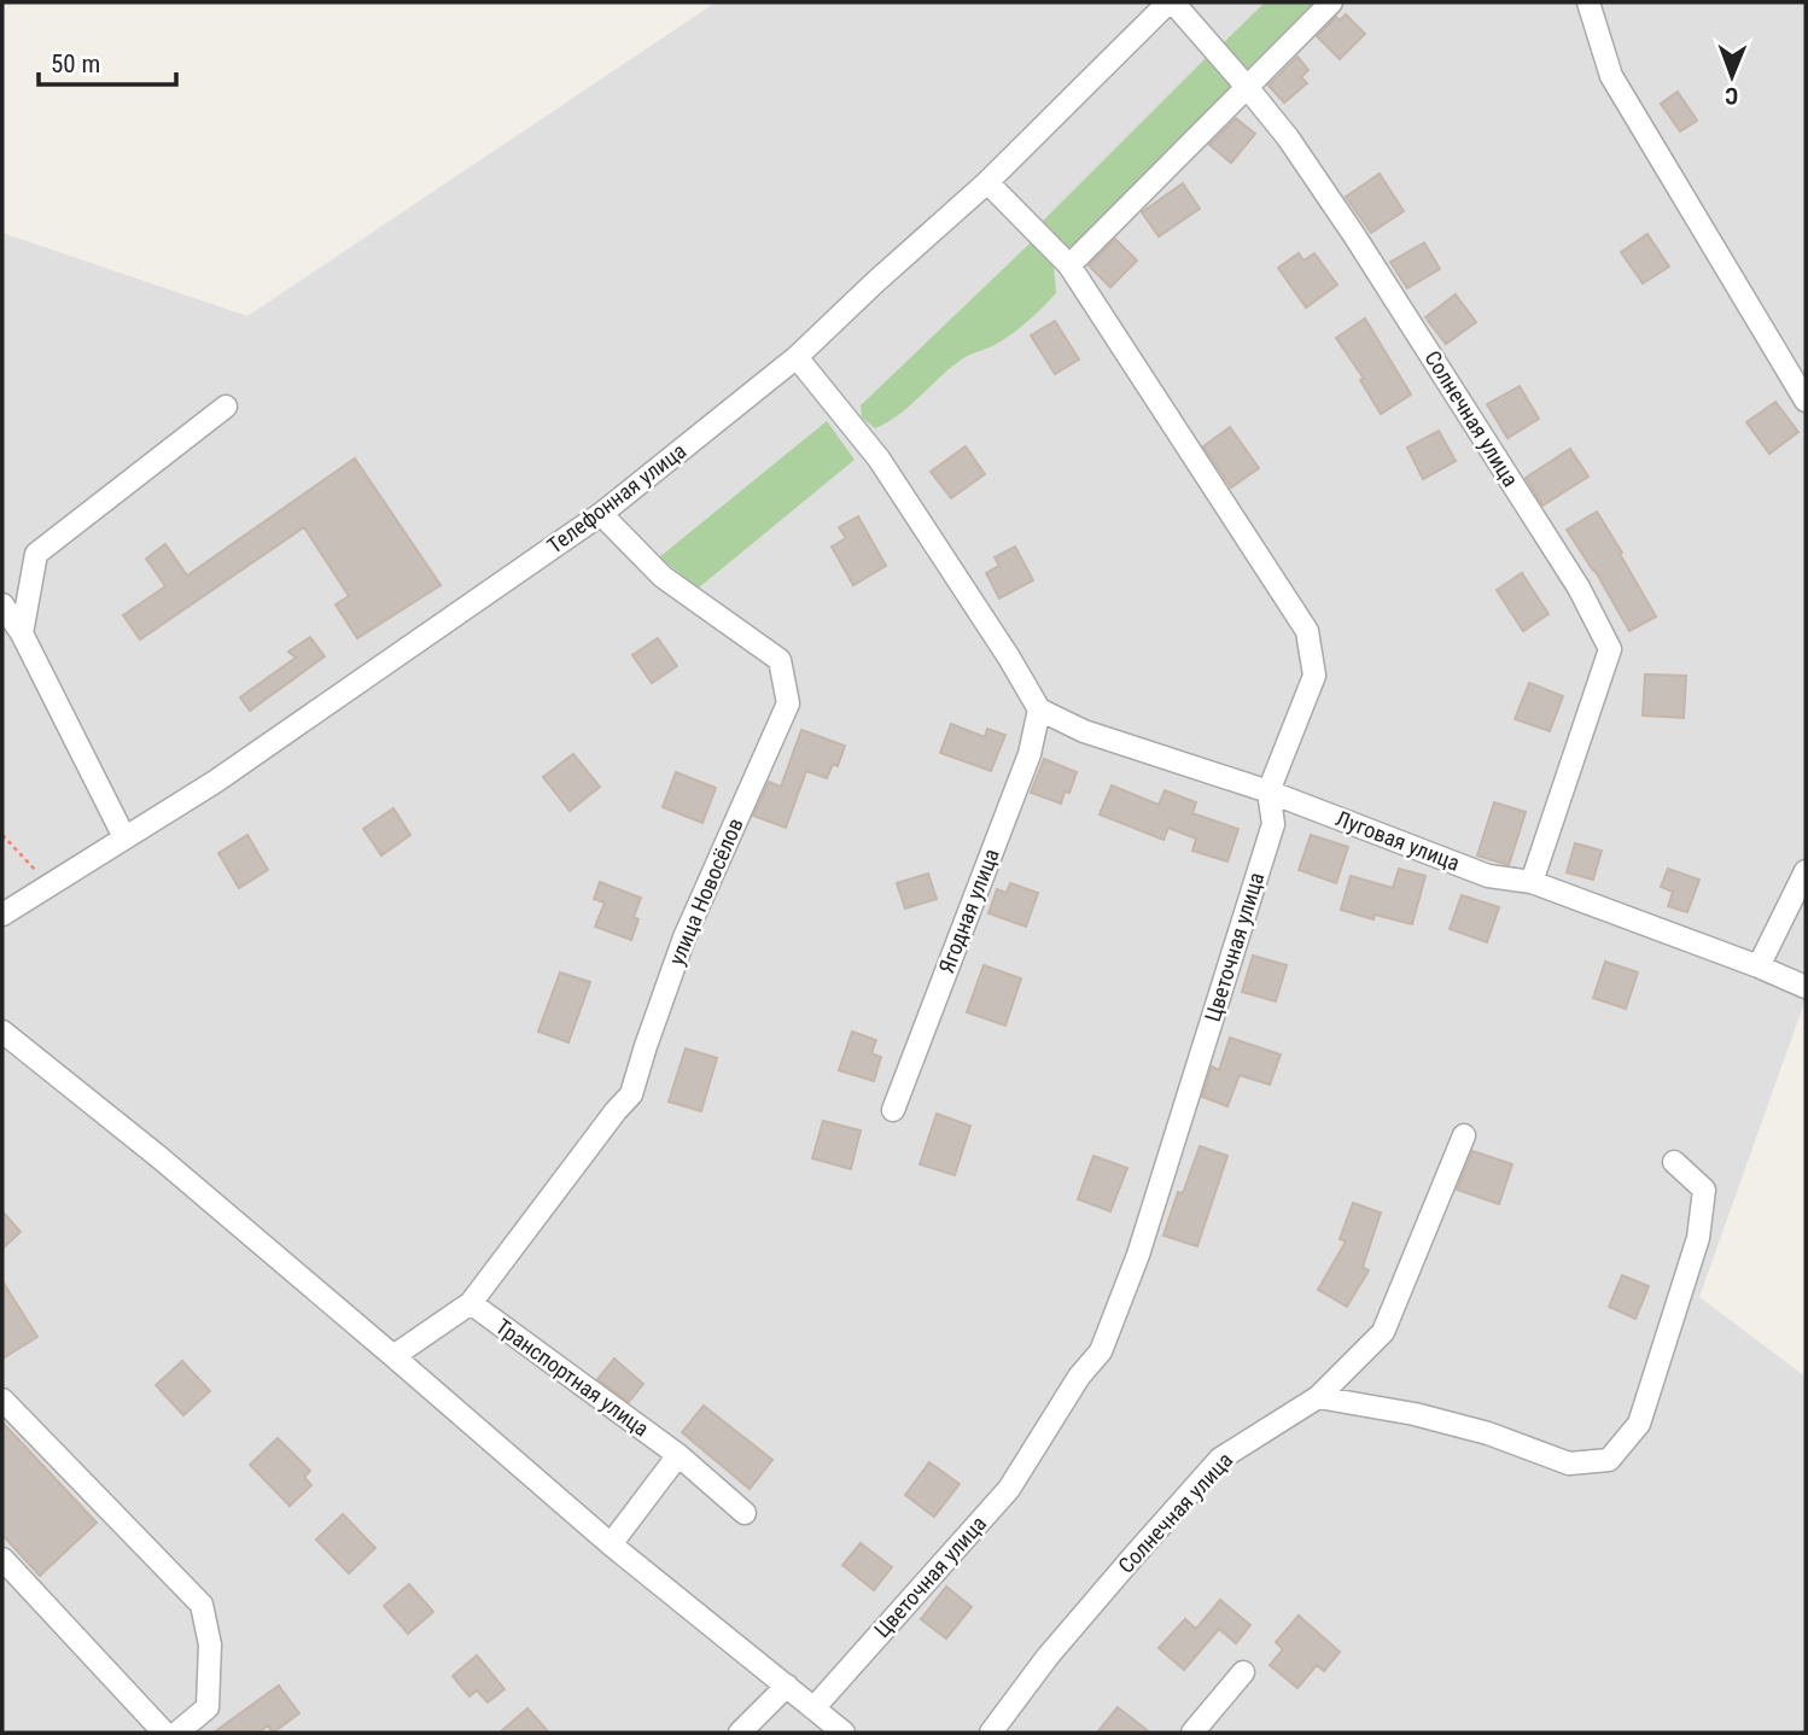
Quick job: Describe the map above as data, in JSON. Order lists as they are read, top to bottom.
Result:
{
  "streets": {
    "street": [
      "Солнечная улица",
      "Телефонная улица",
      "Луговая улица",
      "улица Новосёлов",
      "Ягодная улица",
      "Цветочная улица",
      "Транспортная улица"
    ]
  },
  "crossings": [
    ["Солнечная улица", "Телефонная улица"],
    ["Солнечная улица", "Луговая улица"],
    ["Телефонная улица", "улица Новосёлов"],
    ["Телефонная улица", "Цветочная улица"],
    ["Луговая улица", "Ягодная улица"],
    ["Луговая улица", "Цветочная улица"],
    ["улица Новосёлов", "Транспортная улица"]
  ],
  "scale_bar": "50 m",
  "north": "bottom"
}
